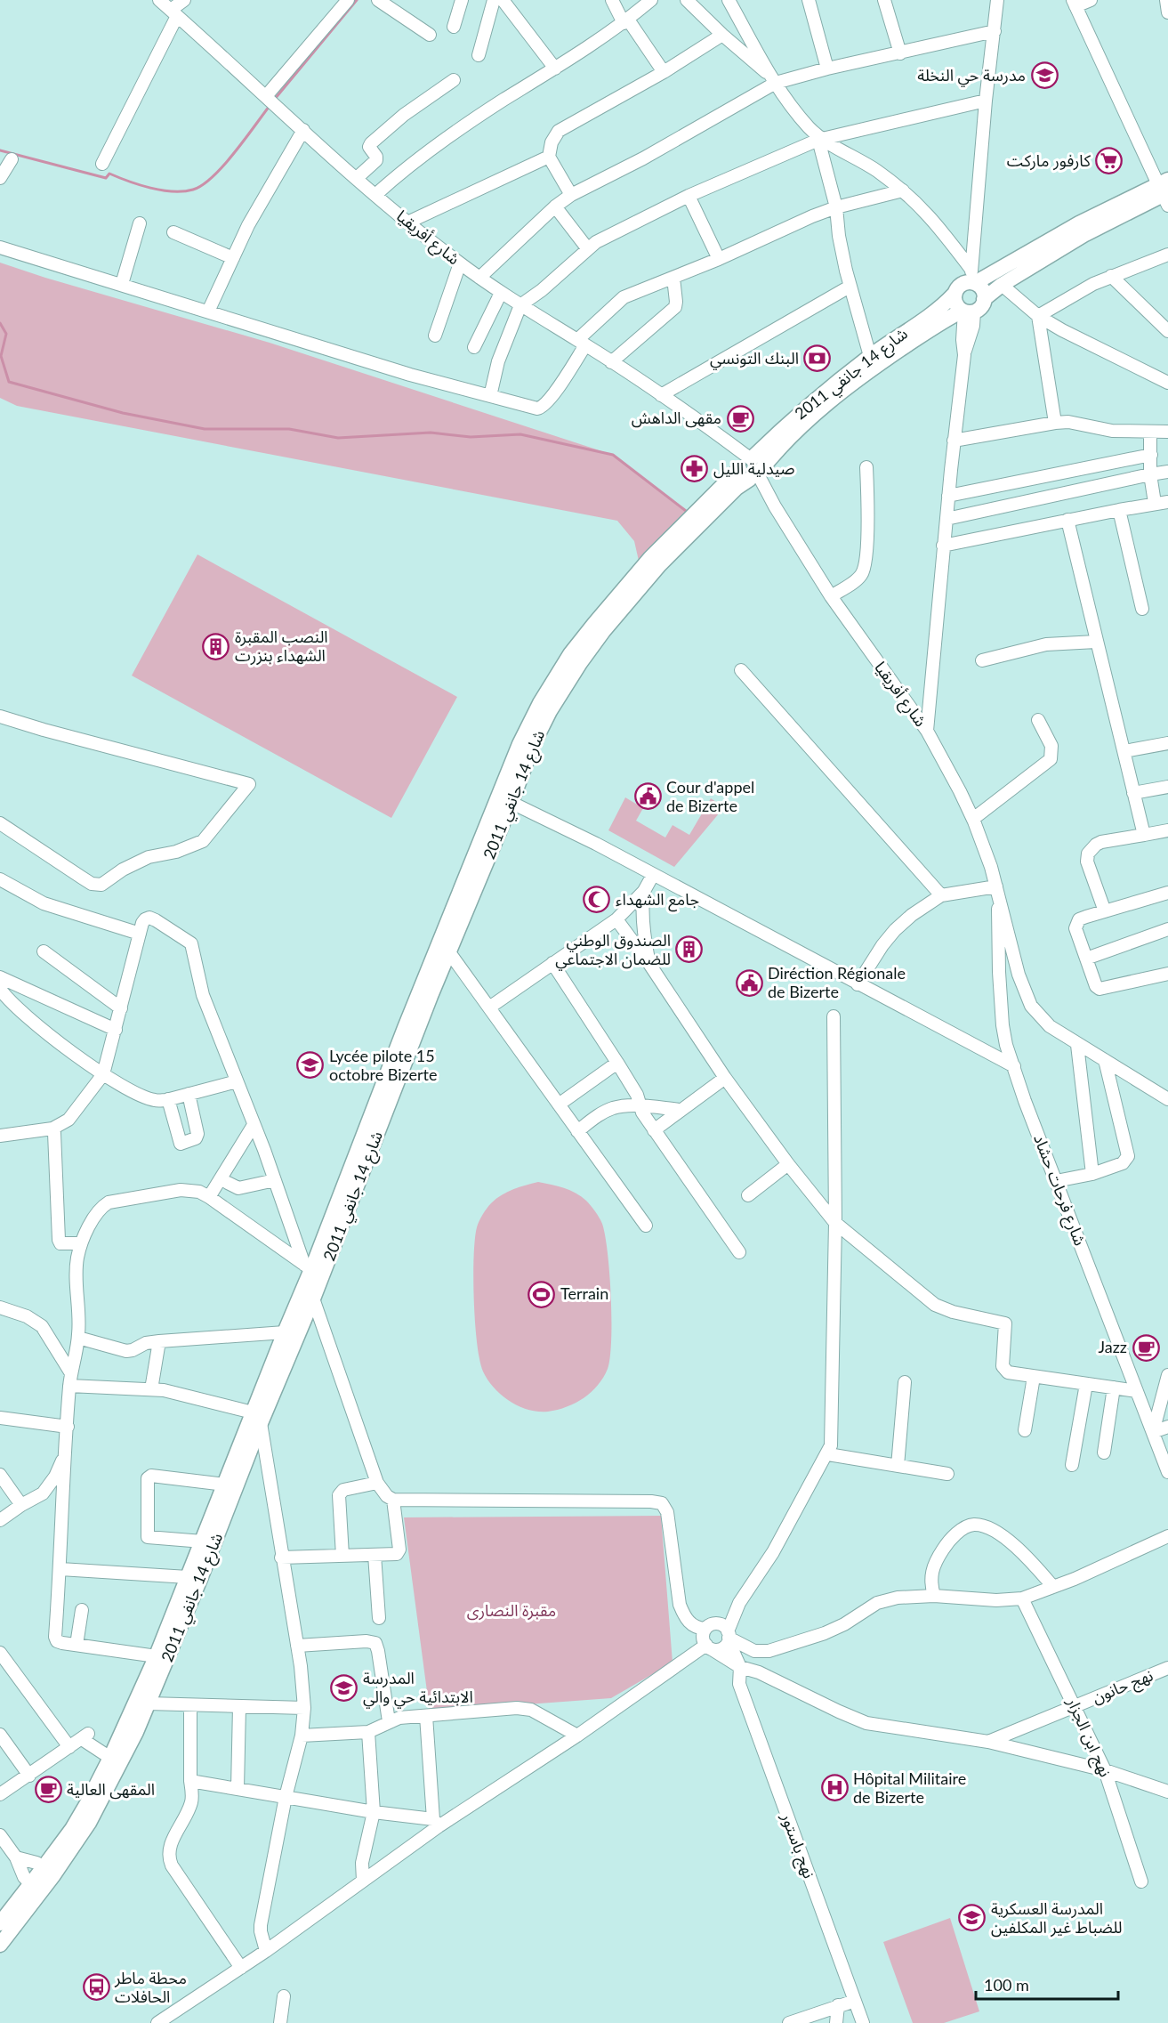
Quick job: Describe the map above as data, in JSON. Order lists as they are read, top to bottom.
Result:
{
  "streets": {
    "main road": ["شارع 14 جانفي 2011"],
    "street": [
      "شارع أفريقيا",
      "شارع فرحات حشاد",
      "نهج حانون",
      "نهج ابن الجزار",
      "نهج باستور"
    ]
  },
  "crossings": [
    ["شارع أفريقيا", "شارع 14 جانفي 2011"],
    ["شارع أفريقيا", "شارع فرحات حشاد"],
    ["نهج حانون", "نهج ابن الجزار"]
  ],
  "parks": ["مقبرة النصارى"],
  "places": {
    "school or university": [
      "مدرسة حي النخلة",
      "Lycée pilote 15 octobre Bizerte",
      "المدرسة الابتدائية حي والي",
      "المدرسة العسكرية للضباط غير المكلفين"
    ],
    "supermarket": ["كارفور ماركت"],
    "bank": ["البنك التونسي"],
    "cafe": ["مقهى الداهش", "Jazz", "المقهى العالية"],
    "pharmacy": ["صيدلية الليل"],
    "building": ["النصب المقبرة الشهداء بنزرت", "الصندوق الوطني للضمان الاجتماعي"],
    "public building": ["Cour d'appel de Bizerte", "Diréction Régionale de Bizerte"],
    "mosque": ["جامع الشهداء"],
    "sports": ["Terrain"],
    "hospital": ["Hôpital Militaire de Bizerte"],
    "bus stop": ["محطة ماطر الحافلات"]
  },
  "scale_bar": "100 m"
}
